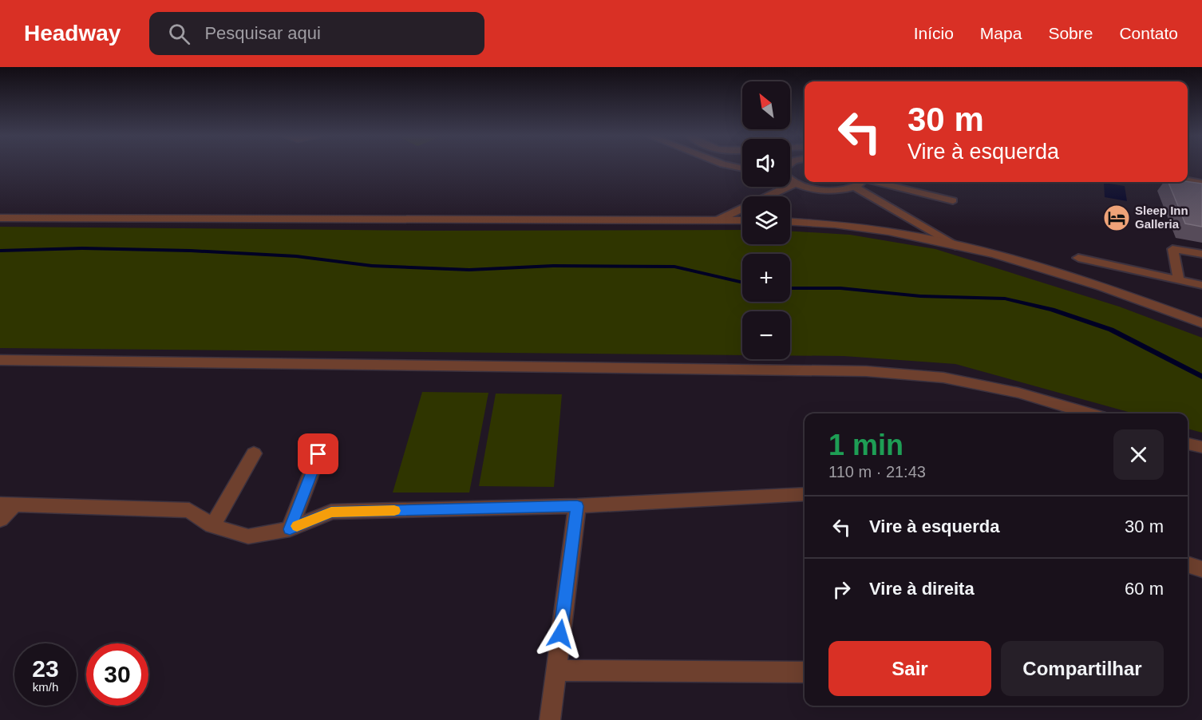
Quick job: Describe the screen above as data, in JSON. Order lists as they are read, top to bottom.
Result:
{
  "places": {
    "hotel": ["Sleep Inn Galleria"]
  },
  "north": "top left",
  "page": {
    "header": "Headway",
    "search": "Pesquisar aqui",
    "nav": [
      "Início",
      "Mapa",
      "Sobre",
      "Contato"
    ],
    "map_buttons": ["+", "−"],
    "turn": ["30 m", "Vire à esquerda"],
    "heading": ["1 min", "110 m · 21:43"],
    "list": [
      {
        "name": "Vire à esquerda",
        "value": "30 m"
      },
      {
        "name": "Vire à direita",
        "value": "60 m"
      }
    ],
    "buttons": ["Sair", "Compartilhar"],
    "speed": "23 km/h",
    "limit": "30"
  }
}
